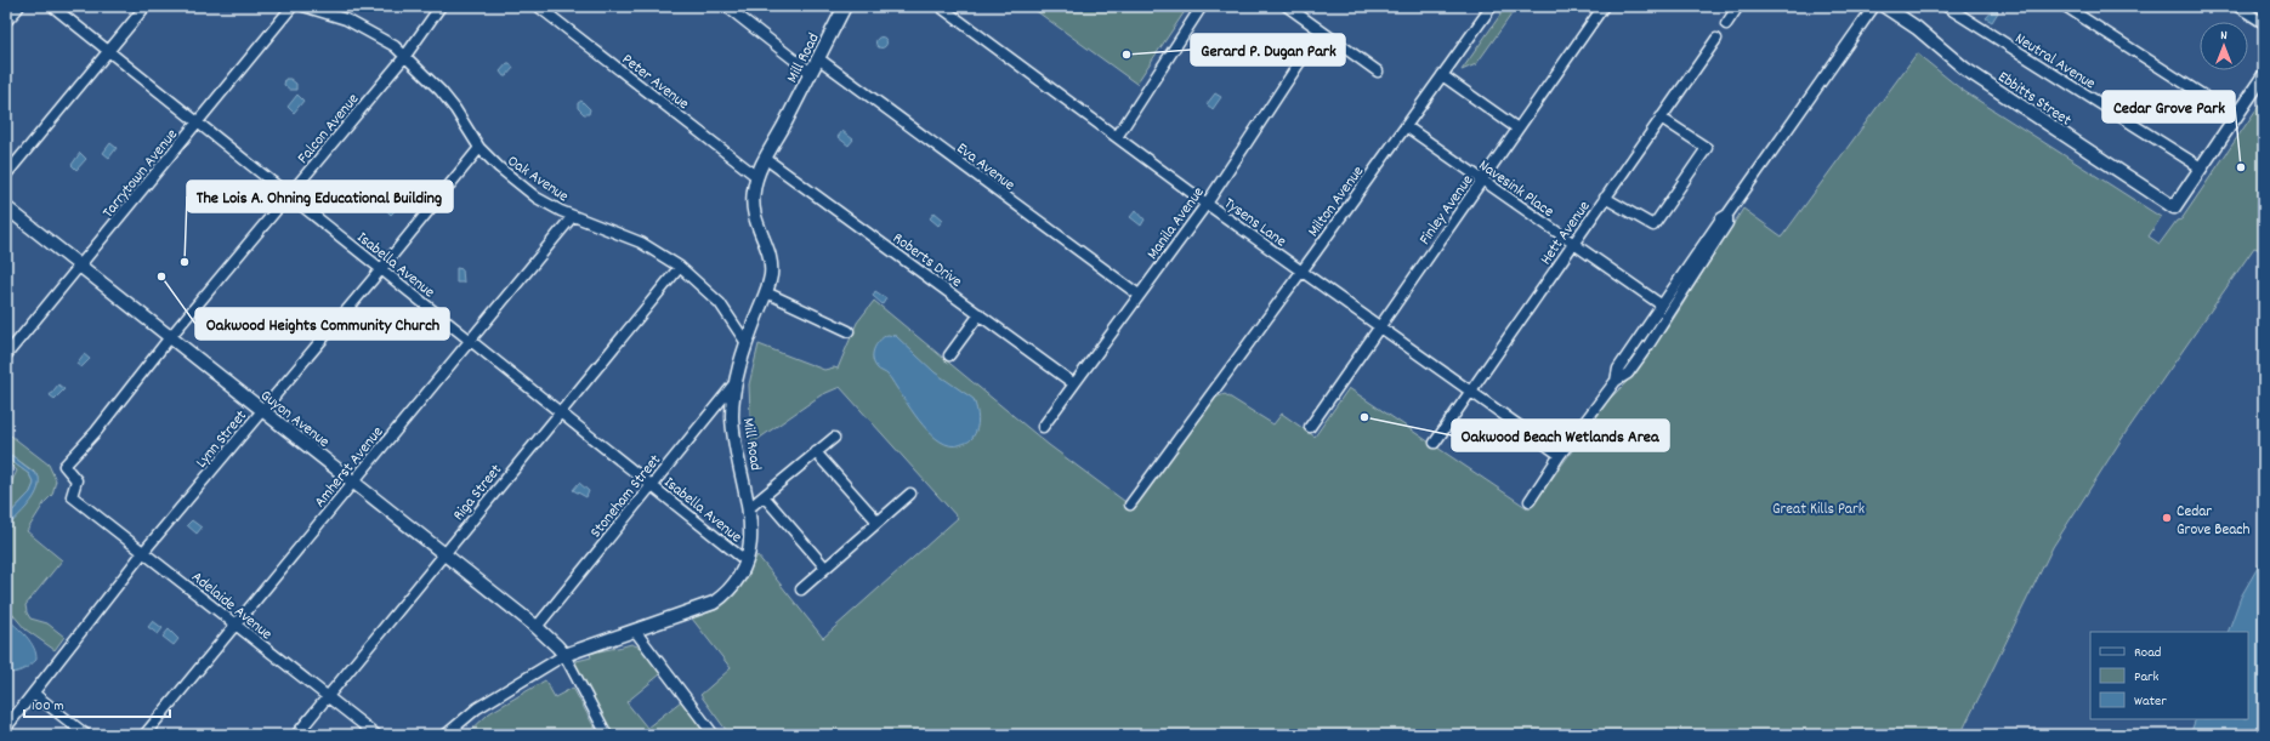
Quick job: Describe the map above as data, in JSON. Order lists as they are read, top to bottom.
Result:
{
  "streets": {
    "street": [
      "Mill Road",
      "Neutral Avenue",
      "Peter Avenue",
      "Ebbitts Street",
      "Falcon Avenue",
      "Eva Avenue",
      "Tarrytown Avenue",
      "Oak Avenue",
      "Navesink Place",
      "Milton Avenue",
      "Finley Avenue",
      "Tysens Lane",
      "Manila Avenue",
      "Hett Avenue",
      "Roberts Drive",
      "Isabella Avenue",
      "Guyon Avenue",
      "Lynn Street",
      "Amherst Avenue",
      "Riga Street",
      "Stoneham Street",
      "Adelaide Avenue"
    ]
  },
  "crossings": [
    ["Mill Road", "Peter Avenue"],
    ["Mill Road", "Eva Avenue"],
    ["Mill Road", "Oak Avenue"],
    ["Mill Road", "Roberts Drive"],
    ["Mill Road", "Isabella Avenue"],
    ["Mill Road", "Guyon Avenue"],
    ["Mill Road", "Stoneham Street"],
    ["Neutral Avenue", "Ebbitts Street"],
    ["Falcon Avenue", "Oak Avenue"],
    ["Falcon Avenue", "Isabella Avenue"],
    ["Falcon Avenue", "Guyon Avenue"],
    ["Falcon Avenue", "Adelaide Avenue"],
    ["Eva Avenue", "Manila Avenue"],
    ["Tarrytown Avenue", "Isabella Avenue"],
    ["Tarrytown Avenue", "Guyon Avenue"],
    ["Oak Avenue", "Lynn Street"],
    ["Oak Avenue", "Amherst Avenue"],
    ["Oak Avenue", "Riga Street"],
    ["Navesink Place", "Milton Avenue"],
    ["Navesink Place", "Finley Avenue"],
    ["Navesink Place", "Hett Avenue"],
    ["Milton Avenue", "Tysens Lane"],
    ["Finley Avenue", "Tysens Lane"],
    ["Tysens Lane", "Manila Avenue"],
    ["Tysens Lane", "Hett Avenue"],
    ["Manila Avenue", "Roberts Drive"],
    ["Isabella Avenue", "Lynn Street"],
    ["Isabella Avenue", "Amherst Avenue"],
    ["Isabella Avenue", "Riga Street"],
    ["Isabella Avenue", "Stoneham Street"],
    ["Guyon Avenue", "Lynn Street"],
    ["Guyon Avenue", "Amherst Avenue"],
    ["Guyon Avenue", "Riga Street"],
    ["Guyon Avenue", "Stoneham Street"],
    ["Lynn Street", "Adelaide Avenue"],
    ["Amherst Avenue", "Adelaide Avenue"],
    ["Riga Street", "Adelaide Avenue"]
  ],
  "parks": ["Great Kills Park"],
  "places": [
    "Gerard P. Dugan Park",
    "Cedar Grove Park",
    "The Lois A. Ohning Educational Building",
    "Oakwood Heights Community Church",
    "Oakwood Beach Wetlands Area",
    "Cedar Grove Beach"
  ],
  "legend": ["Road", "Park", "Water"],
  "scale_bar": "100 m",
  "north": "top"
}
